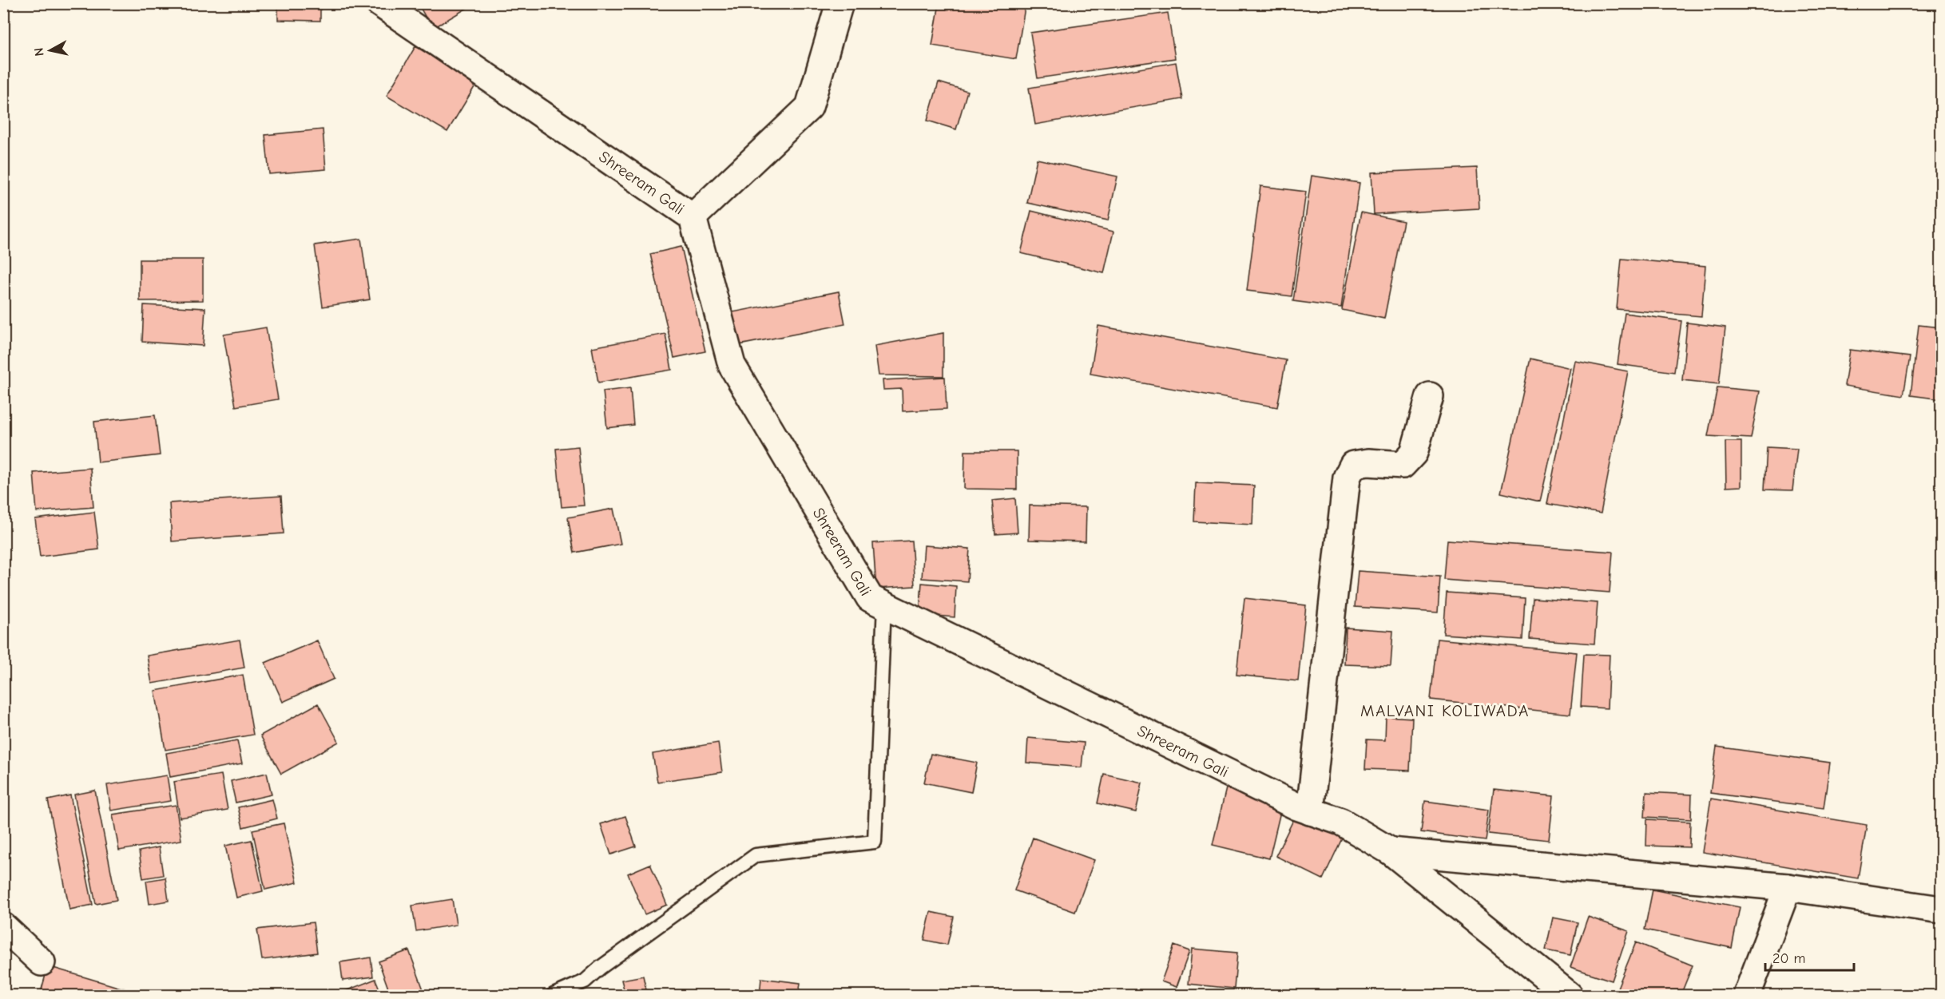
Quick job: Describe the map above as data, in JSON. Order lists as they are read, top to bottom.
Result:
{
  "streets": {
    "street": ["Shreeram Gali"]
  },
  "districts": ["MALVANI KOLIWADA"],
  "scale_bar": "20 m",
  "north": "left"
}
